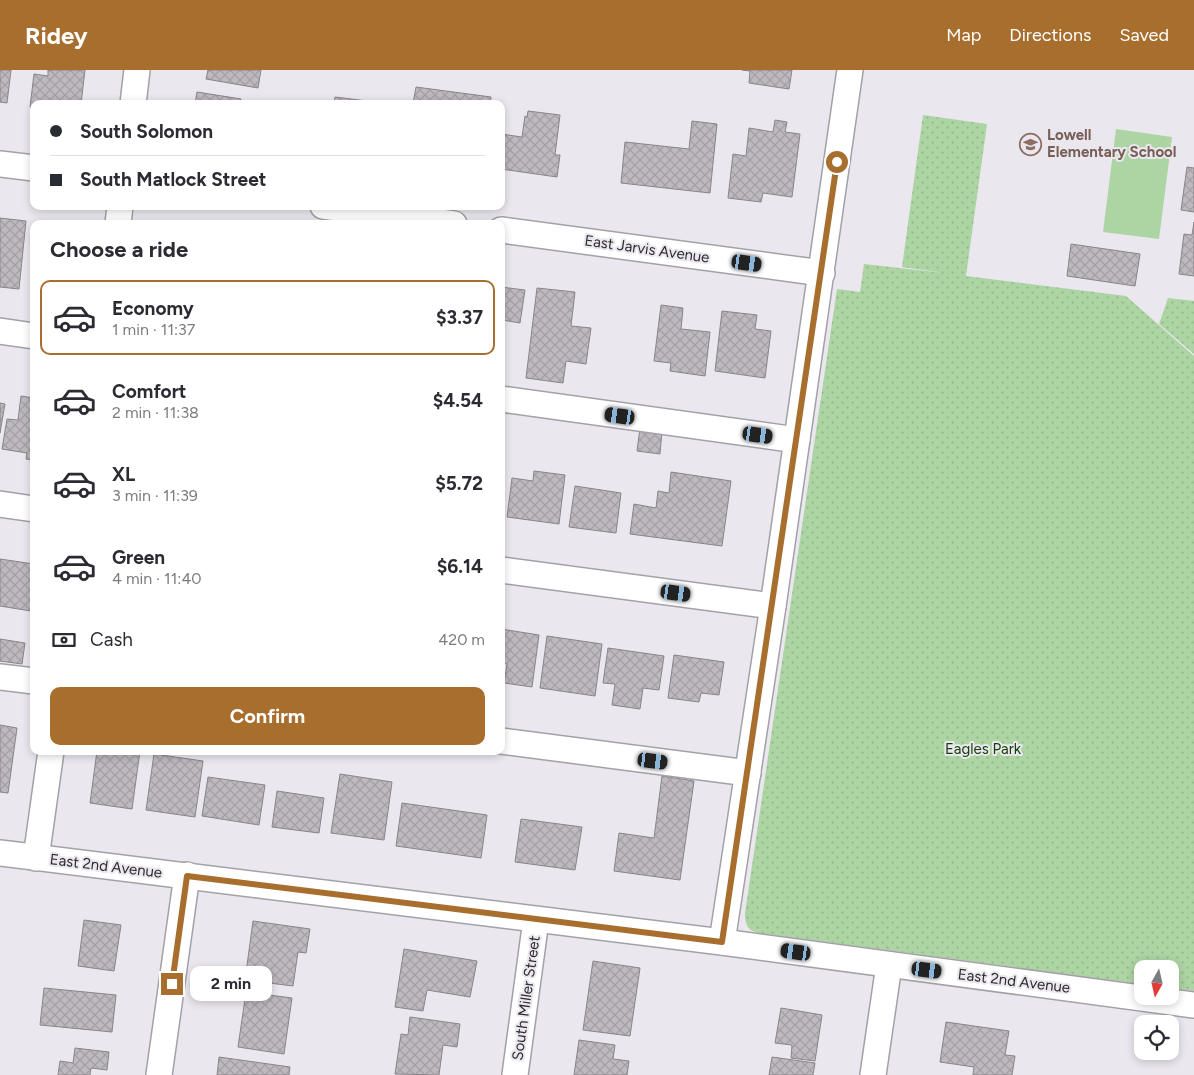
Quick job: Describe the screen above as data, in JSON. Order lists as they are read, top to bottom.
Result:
{
  "streets": {
    "street": ["East Jarvis Avenue", "East 2nd Avenue", "South Miller Street"]
  },
  "crossings": [
    ["East 2nd Avenue", "South Miller Street"]
  ],
  "parks": ["Eagles Park"],
  "places": {
    "school or university": ["Lowell Elementary School"]
  },
  "north": "bottom",
  "page": {
    "header": "Ridey",
    "nav": ["Map", "Directions", "Saved"],
    "banner": ["South Solomon", "South Matlock Street"],
    "heading": "Choose a ride",
    "list": [
      {
        "name": "Economy",
        "note": "1 min · 11:37",
        "value": "$3.37"
      },
      {
        "name": "Comfort",
        "note": "2 min · 11:38",
        "value": "$4.54"
      },
      {
        "name": "XL",
        "note": "3 min · 11:39",
        "value": "$5.72"
      },
      {
        "name": "Green",
        "note": "4 min · 11:40",
        "value": "$6.14"
      }
    ],
    "pay": ["Cash", "420 m"],
    "buttons": "Confirm",
    "bubble": "2 min"
  }
}
